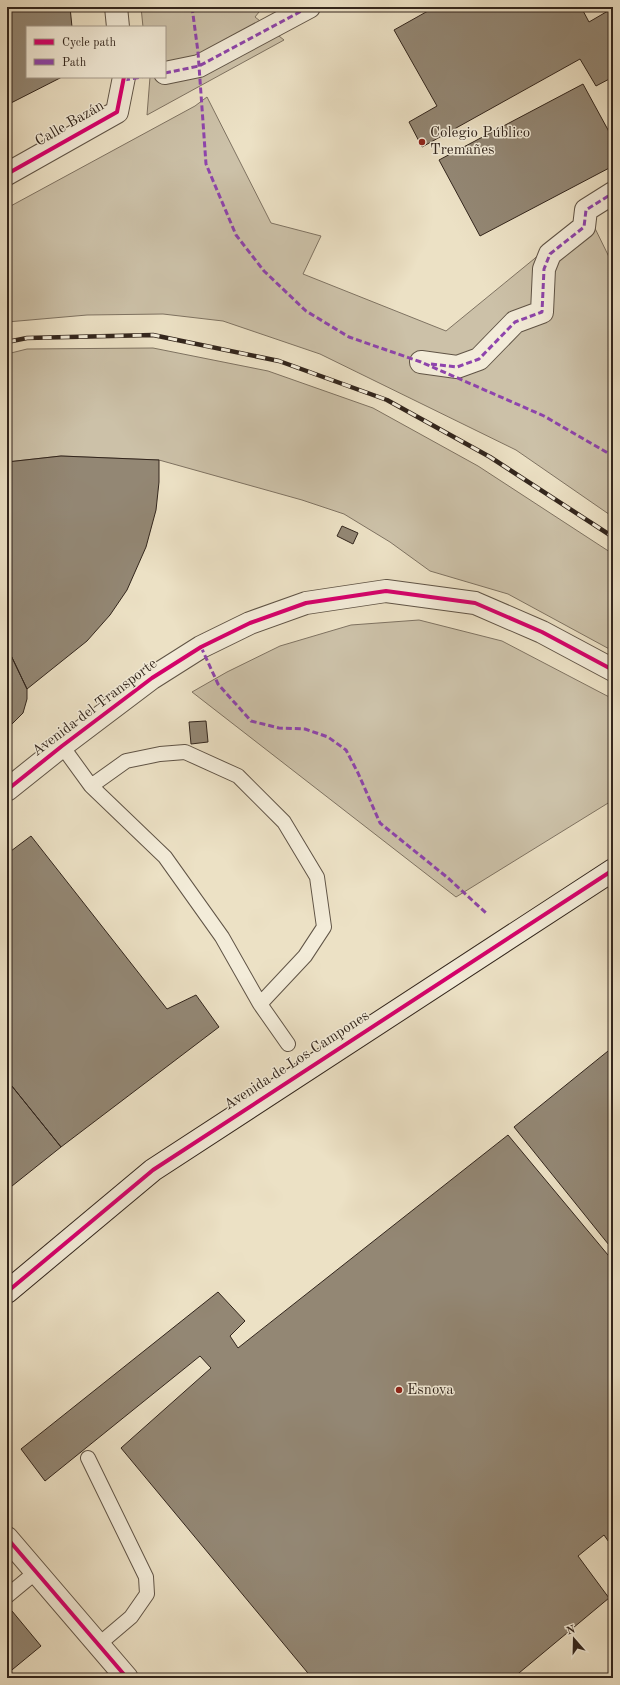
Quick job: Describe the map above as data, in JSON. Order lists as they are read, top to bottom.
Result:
{
  "streets": {
    "street": ["Calle Bazán", "Avenida del Transporte", "Avenida de Los Campones"]
  },
  "places": ["Colegio Público Tremañes", "Esnova"],
  "legend": ["Cycle path", "Path"],
  "north": "top"
}
